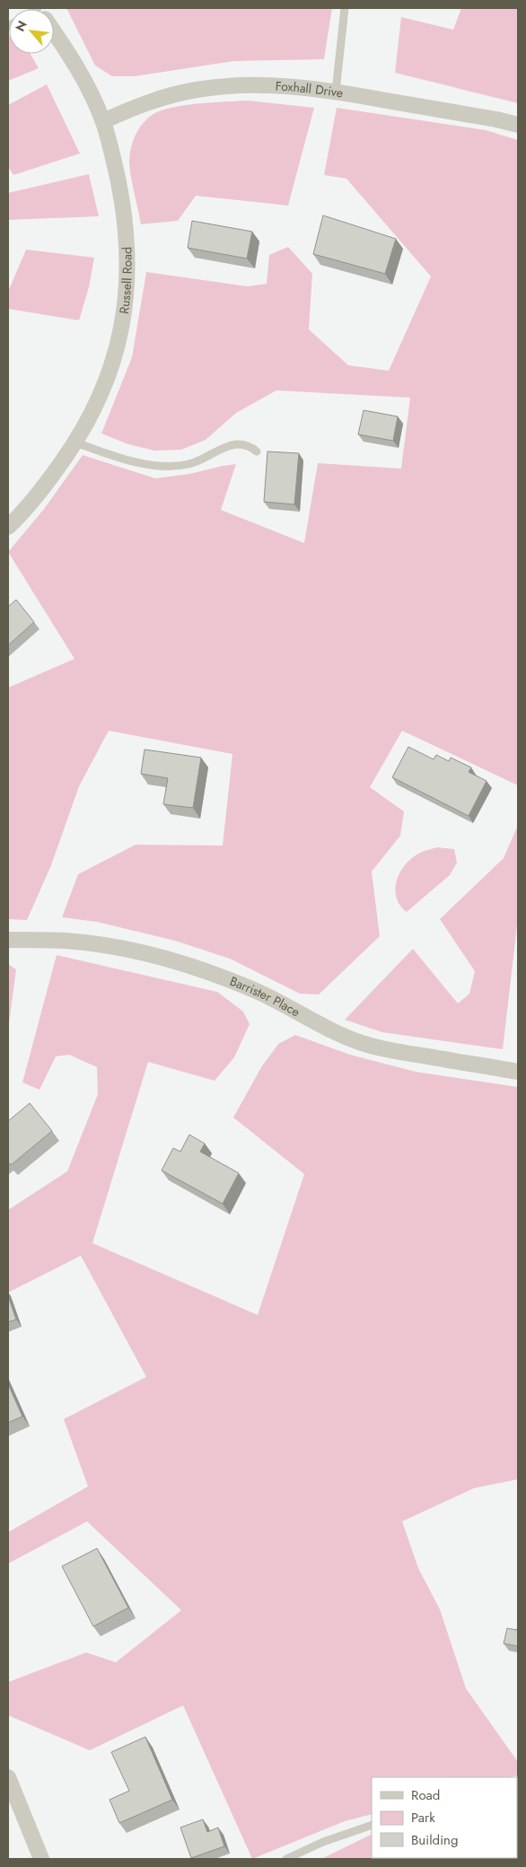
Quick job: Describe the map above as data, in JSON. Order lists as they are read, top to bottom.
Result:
{
  "streets": {
    "street": ["Foxhall Drive", "Russell Road", "Barrister Place"]
  },
  "crossings": [
    ["Foxhall Drive", "Russell Road"]
  ],
  "legend": ["Road", "Park", "Building"],
  "north": "top left"
}
